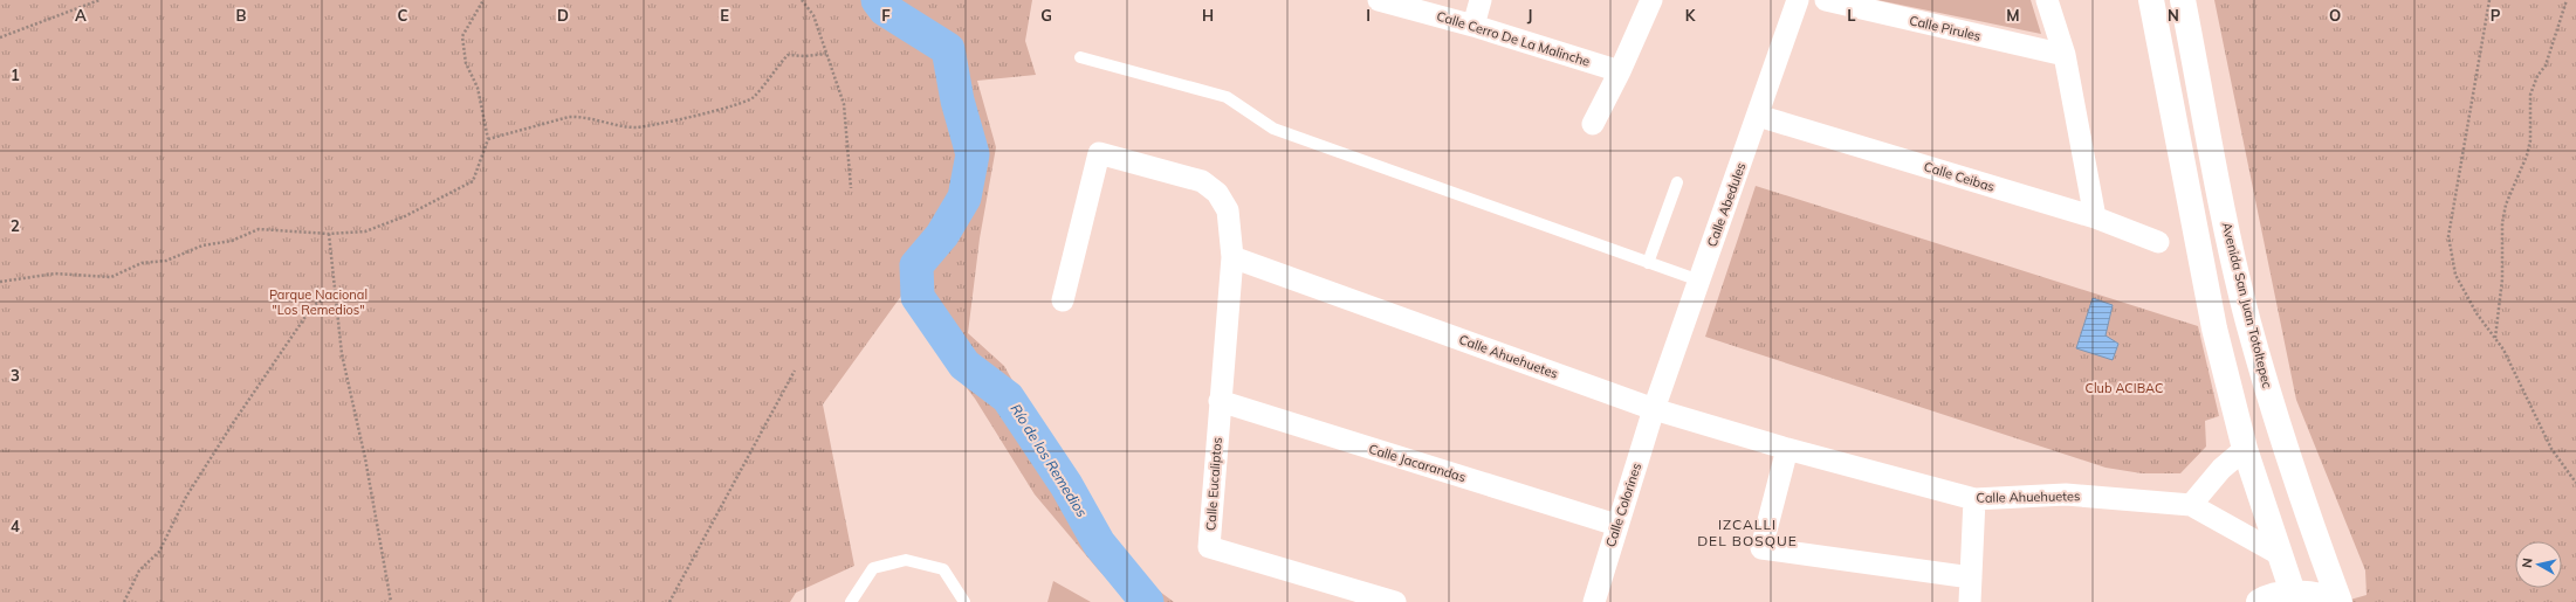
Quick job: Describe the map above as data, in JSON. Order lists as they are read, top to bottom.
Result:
{
  "streets": {
    "main road": ["Avenida San Juan Totoltepec"],
    "street": [
      "Calle Pirules",
      "Calle Cerro De La Malinche",
      "Calle Ceibas",
      "Calle Abedules",
      "Calle Ahuehuetes",
      "Calle Jacarandas",
      "Calle Eucaliptos",
      "Calle Colorines"
    ]
  },
  "crossings": [
    ["Calle Ceibas", "Calle Abedules"],
    ["Calle Abedules", "Calle Ahuehuetes"],
    ["Calle Abedules", "Calle Colorines"],
    ["Calle Ahuehuetes", "Calle Eucaliptos"],
    ["Calle Ahuehuetes", "Calle Colorines"],
    ["Calle Jacarandas", "Calle Eucaliptos"],
    ["Calle Jacarandas", "Calle Colorines"]
  ],
  "districts": ["IZCALLI DEL BOSQUE"],
  "water": ["Río de los Remedios"],
  "parks": ["Parque Nacional \"Los Remedios\"", "Club ACIBAC"],
  "north": "left",
  "grid": {
    "columns": [
      "A",
      "B",
      "C",
      "D",
      "E",
      "F",
      "G",
      "H",
      "I",
      "J",
      "K",
      "L",
      "M",
      "N",
      "O",
      "P"
    ],
    "rows": [
      "1",
      "2",
      "3",
      "4"
    ]
  }
}
